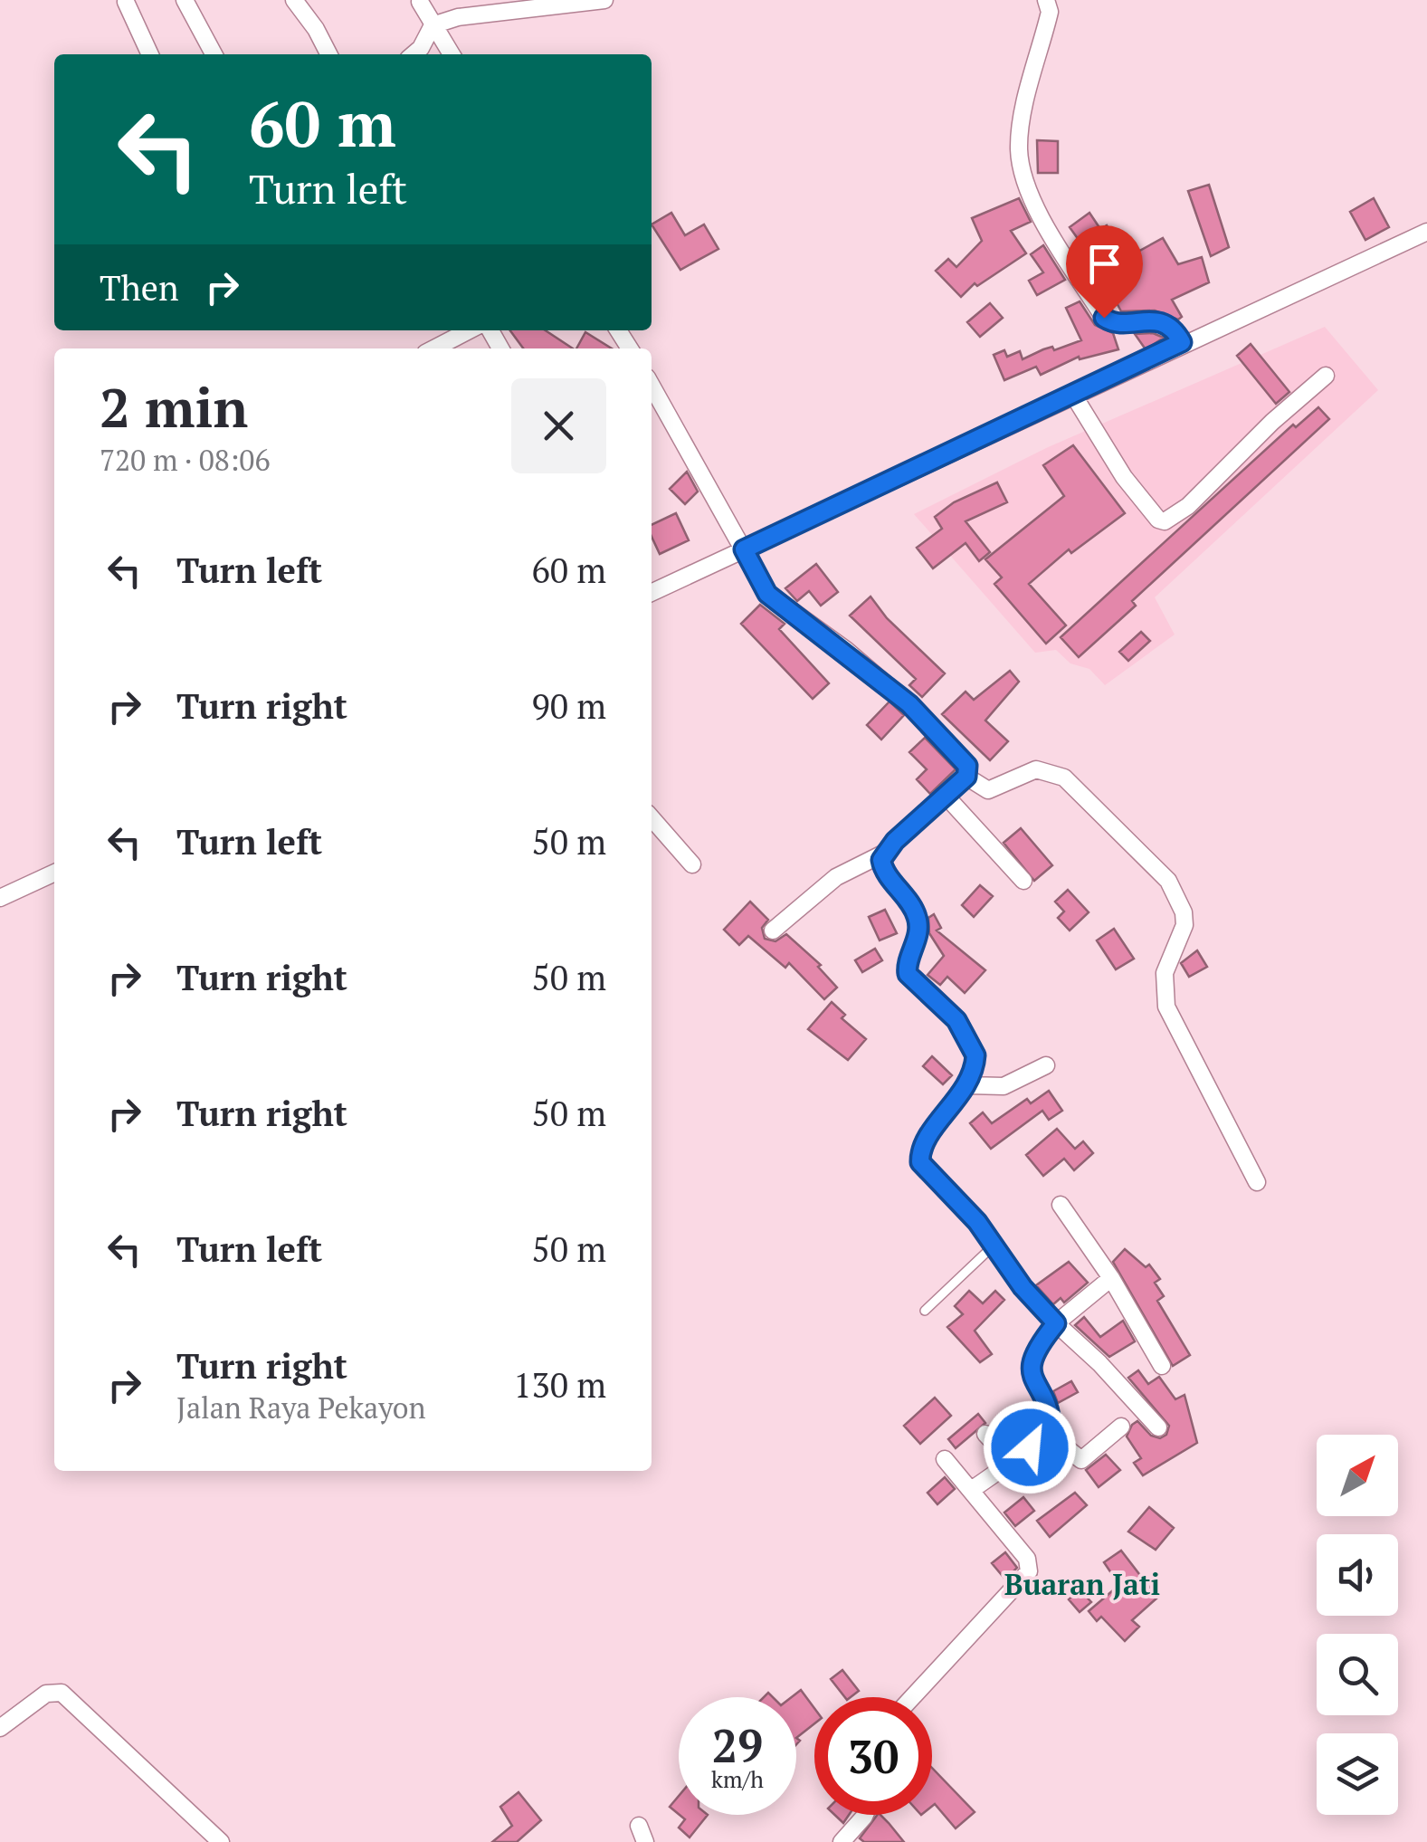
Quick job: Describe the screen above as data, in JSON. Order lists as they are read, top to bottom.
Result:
{
  "districts": ["Buaran Jati"],
  "north": "top right",
  "page": {
    "turn": ["60 m", "Turn left"],
    "then": "Then",
    "heading": ["2 min", "720 m · 08:06"],
    "list": [
      {
        "name": "Turn left",
        "value": "60 m"
      },
      {
        "name": "Turn right",
        "value": "90 m"
      },
      {
        "name": "Turn left",
        "value": "50 m"
      },
      {
        "name": "Turn right",
        "value": "50 m"
      },
      {
        "name": "Turn right",
        "value": "50 m"
      },
      {
        "name": "Turn left",
        "value": "50 m"
      },
      {
        "name": "Turn right",
        "note": "Jalan Raya Pekayon",
        "value": "130 m"
      }
    ],
    "speed": "29 km/h",
    "limit": "30"
  }
}
